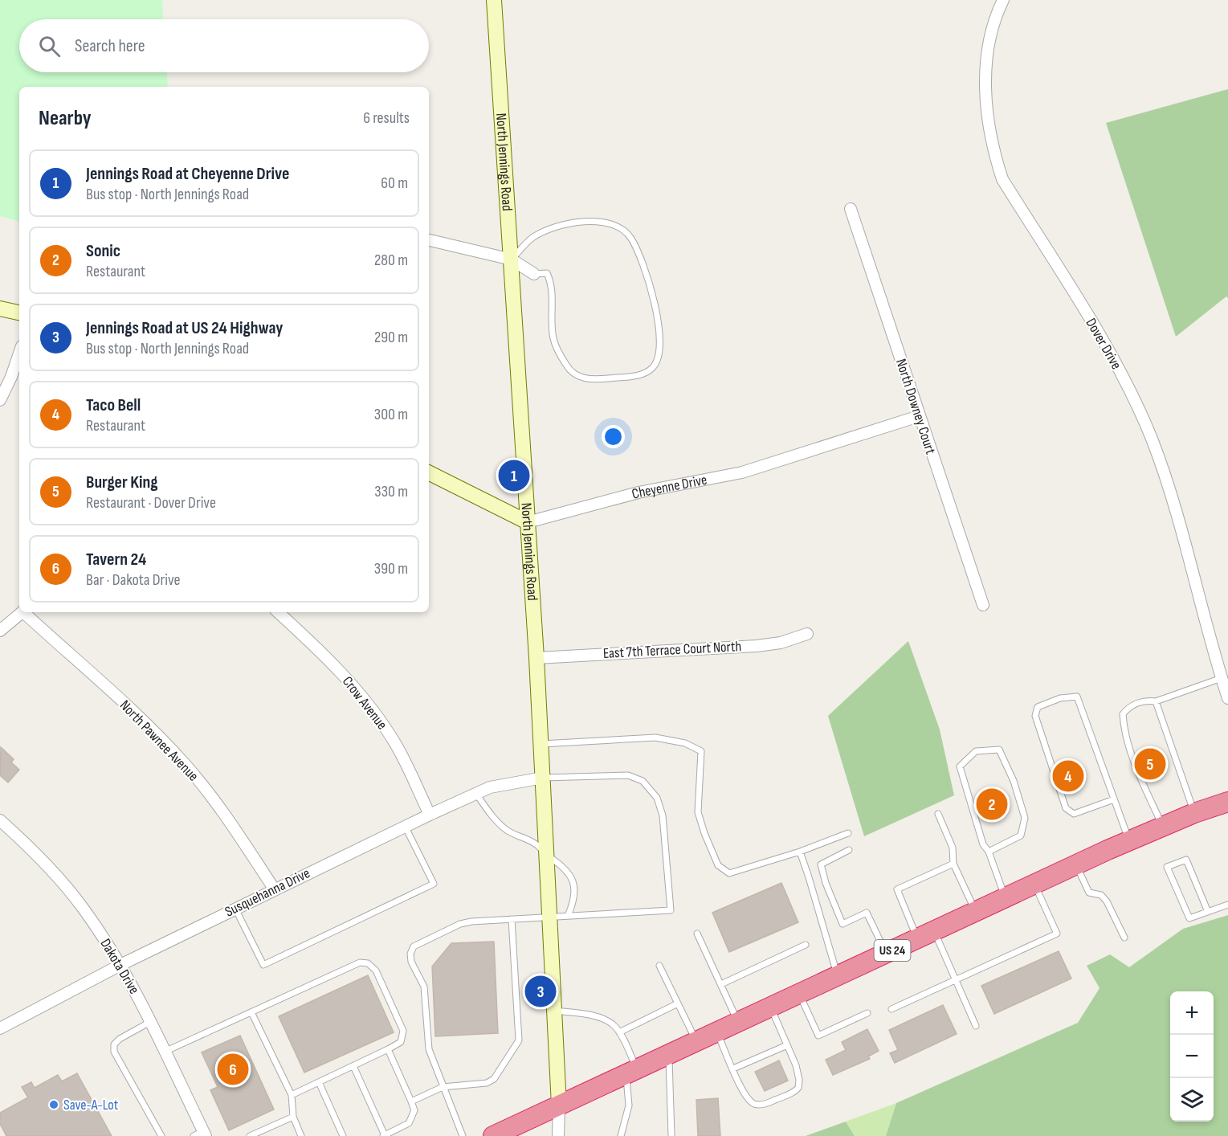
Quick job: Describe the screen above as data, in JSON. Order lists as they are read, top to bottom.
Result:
{
  "streets": {
    "highway": ["US 24"],
    "street": [
      "North Jennings Road",
      "Dover Drive",
      "North Downey Court",
      "Cheyenne Drive",
      "East 7th Terrace Court North",
      "Crow Avenue",
      "North Pawnee Avenue",
      "Susquehanna Drive",
      "Dakota Drive"
    ]
  },
  "crossings": [
    ["North Jennings Road", "Cheyenne Drive"],
    ["North Jennings Road", "East 7th Terrace Court North"],
    ["North Jennings Road", "Susquehanna Drive"],
    ["North Jennings Road", "US 24"],
    ["North Downey Court", "Cheyenne Drive"],
    ["Crow Avenue", "Susquehanna Drive"],
    ["North Pawnee Avenue", "Susquehanna Drive"],
    ["Susquehanna Drive", "Dakota Drive"]
  ],
  "places": ["Save-A-Lot"],
  "page": {
    "search": "Search here",
    "heading": ["Nearby", "6 results"],
    "list": [
      {
        "mark": "1",
        "name": "Jennings Road at Cheyenne Drive",
        "note": "Bus stop · North Jennings Road",
        "value": "60 m"
      },
      {
        "mark": "2",
        "name": "Sonic",
        "note": "Restaurant",
        "value": "280 m"
      },
      {
        "mark": "3",
        "name": "Jennings Road at US 24 Highway",
        "note": "Bus stop · North Jennings Road",
        "value": "290 m"
      },
      {
        "mark": "4",
        "name": "Taco Bell",
        "note": "Restaurant",
        "value": "300 m"
      },
      {
        "mark": "5",
        "name": "Burger King",
        "note": "Restaurant · Dover Drive",
        "value": "330 m"
      },
      {
        "mark": "6",
        "name": "Tavern 24",
        "note": "Bar · Dakota Drive",
        "value": "390 m"
      }
    ],
    "pins": [
      "1",
      "5",
      "4",
      "2",
      "3",
      "6"
    ],
    "map_buttons": ["+", "−"]
  }
}
